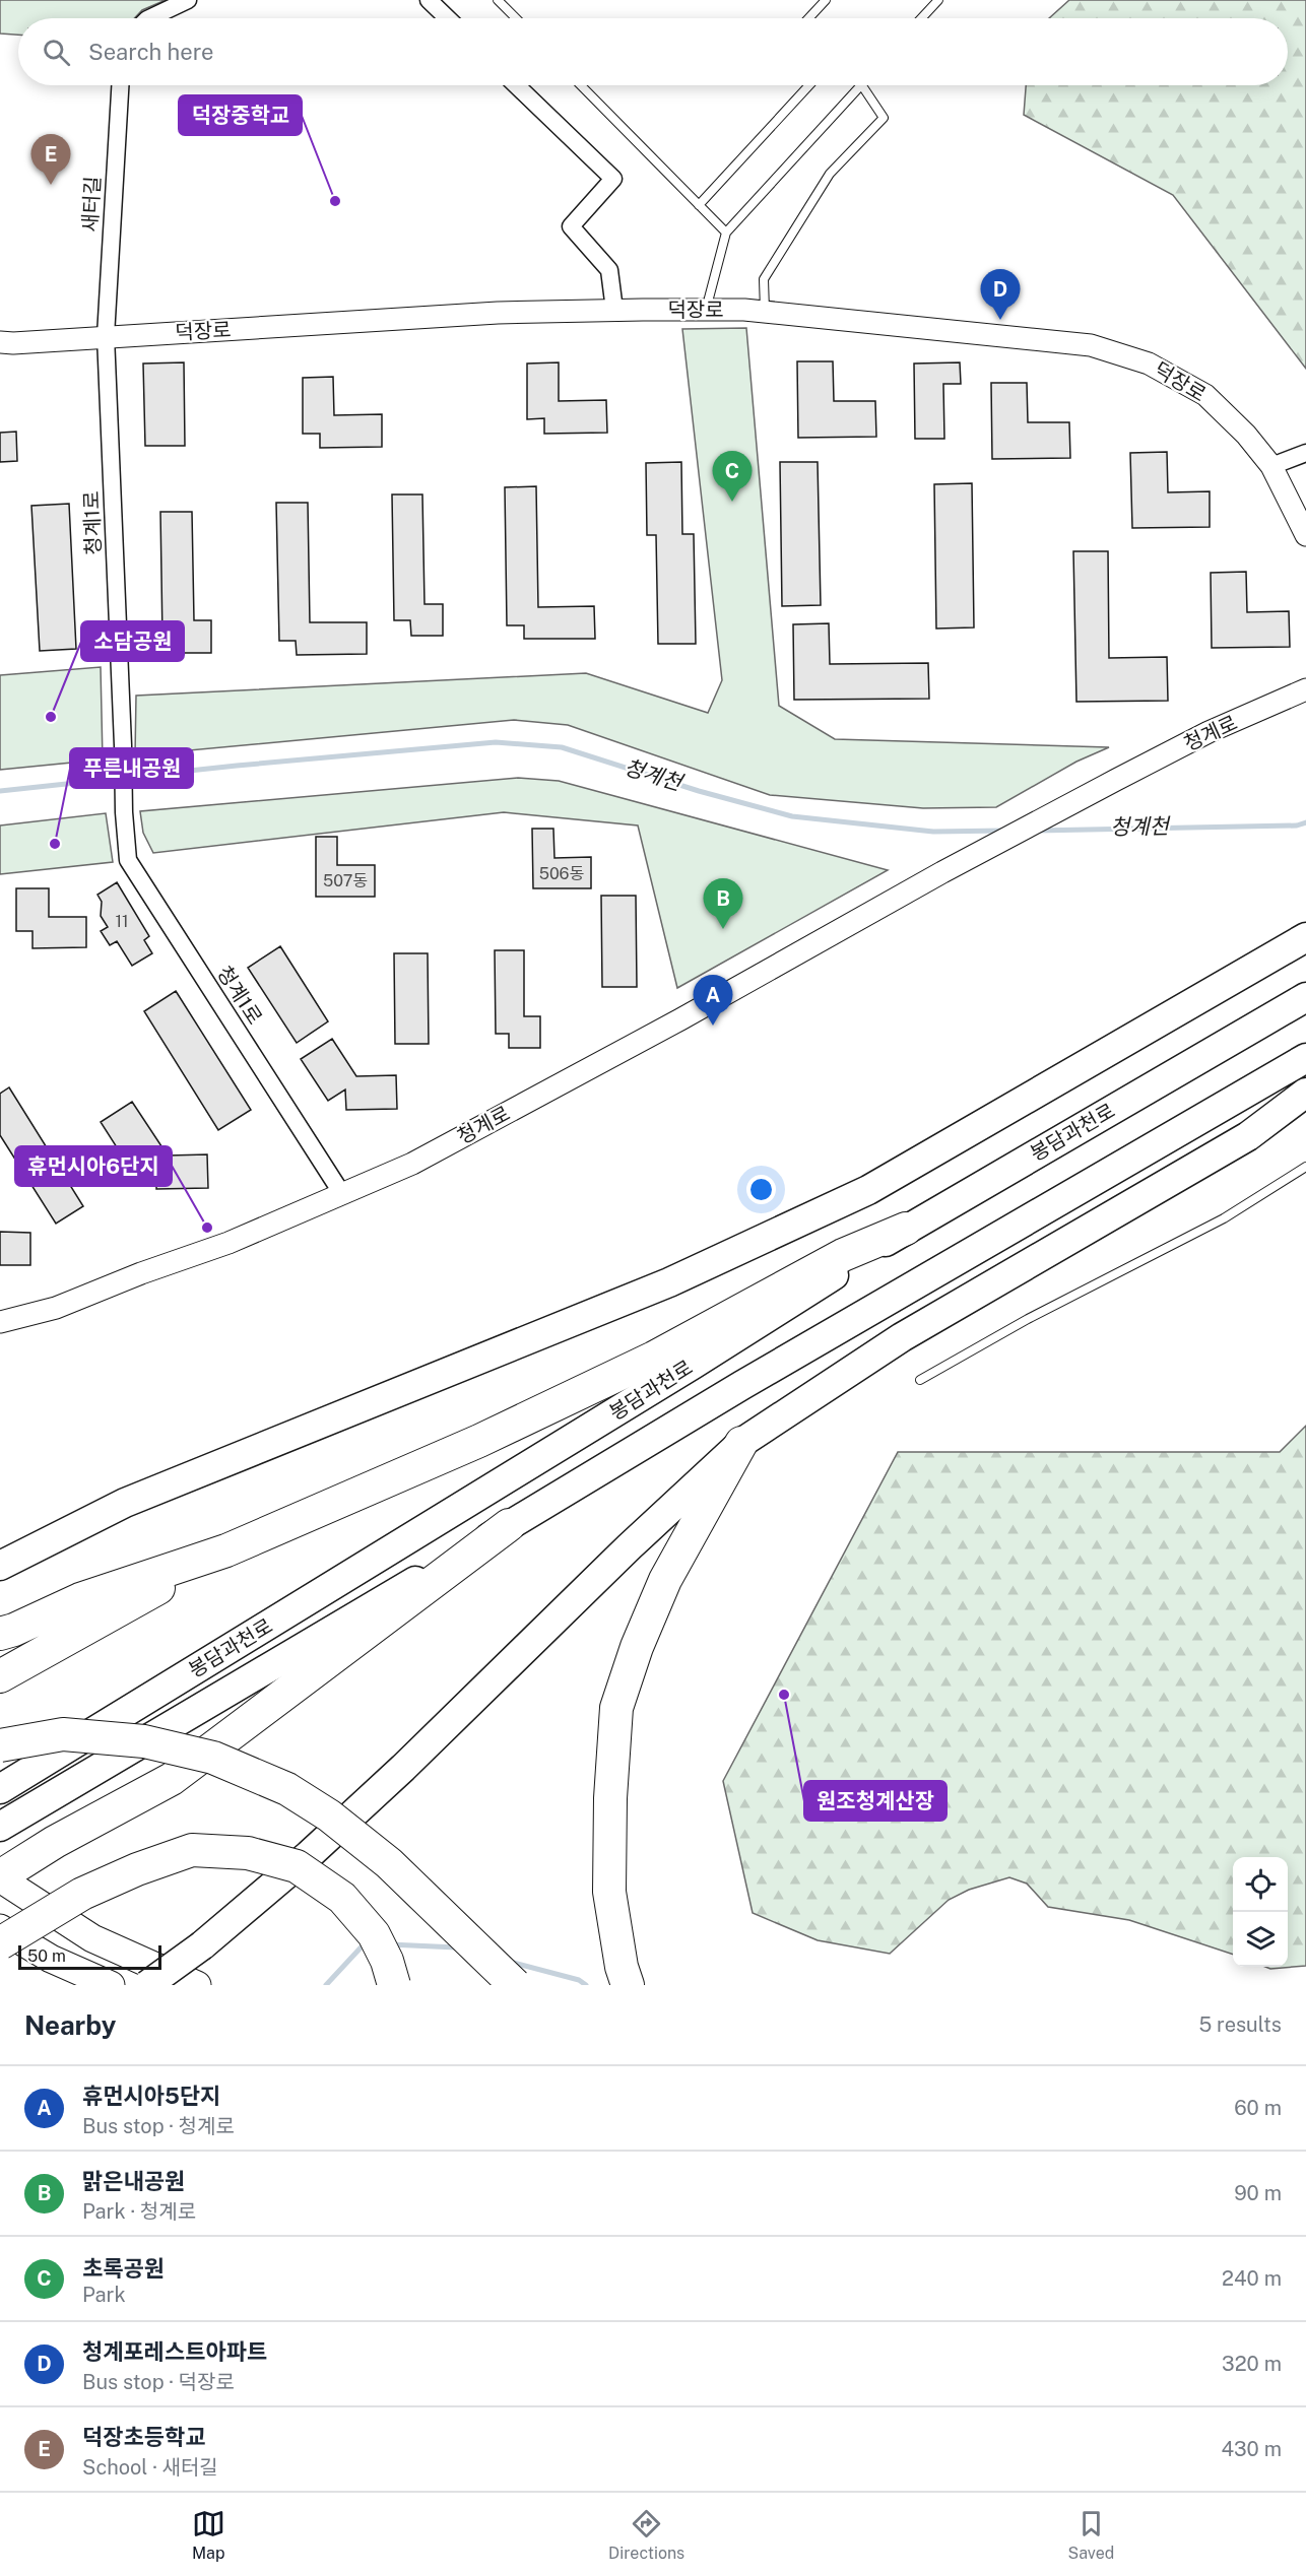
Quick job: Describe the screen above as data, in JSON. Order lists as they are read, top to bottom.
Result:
{
  "streets": {
    "highway": ["봉담과천로"],
    "street": [
      "새터길",
      "덕장로",
      "청계1로",
      "청계로"
    ]
  },
  "crossings": [
    ["새터길", "덕장로"],
    ["새터길", "청계1로"],
    ["덕장로", "청계1로"],
    ["청계1로", "청계로"]
  ],
  "water": ["청계천"],
  "places": [
    "덕장중학교",
    "소담공원",
    "푸른내공원",
    "휴먼시아6단지",
    "원조청계산장"
  ],
  "house_numbers": ["506동", "507동", "11"],
  "scale_bar": "50 m",
  "page": {
    "search": "Search here",
    "pins": [
      "E",
      "D",
      "C",
      "B",
      "A"
    ],
    "scale": "50 m",
    "heading": ["Nearby", "5 results"],
    "list": [
      {
        "mark": "A",
        "name": "휴먼시아5단지",
        "note": "Bus stop · 청계로",
        "value": "60 m"
      },
      {
        "mark": "B",
        "name": "맑은내공원",
        "note": "Park · 청계로",
        "value": "90 m"
      },
      {
        "mark": "C",
        "name": "초록공원",
        "note": "Park",
        "value": "240 m"
      },
      {
        "mark": "D",
        "name": "청계포레스트아파트",
        "note": "Bus stop · 덕장로",
        "value": "320 m"
      },
      {
        "mark": "E",
        "name": "덕장초등학교",
        "note": "School · 새터길",
        "value": "430 m"
      }
    ],
    "nav": ["Map", "Directions", "Saved"]
  }
}
